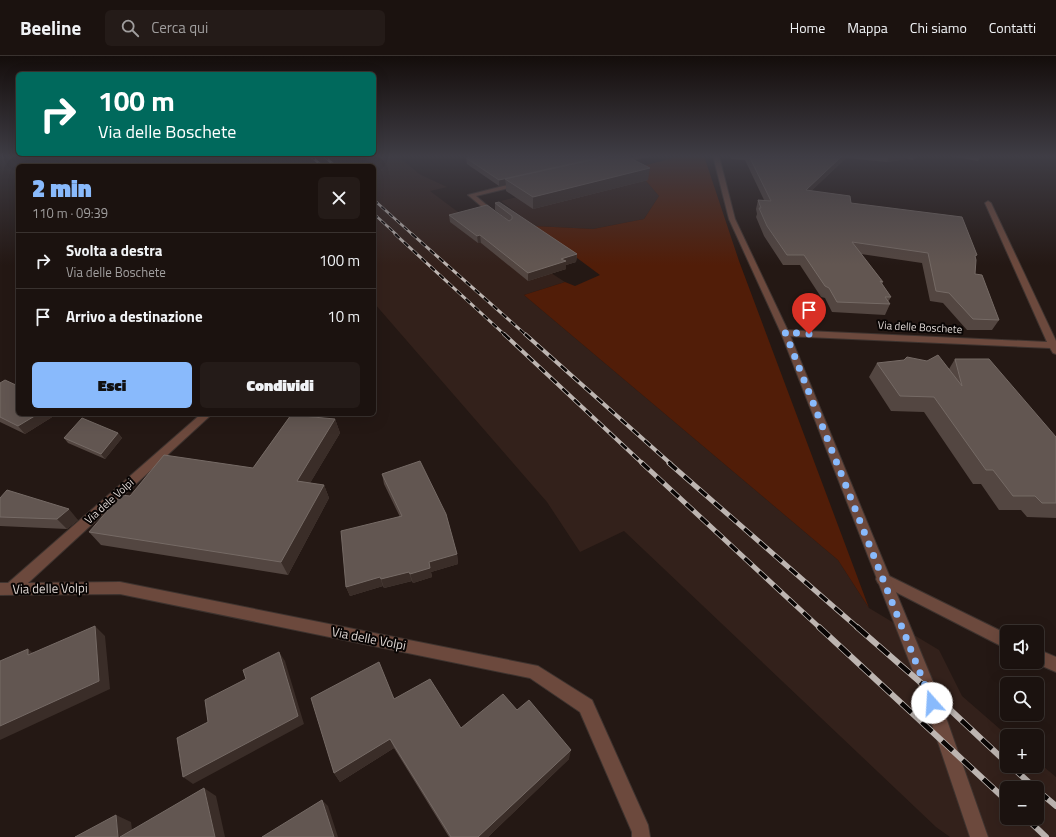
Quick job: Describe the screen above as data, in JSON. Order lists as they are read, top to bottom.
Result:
{
  "streets": {
    "street": ["Via delle Boschete", "Via dele Volpi", "Via delle Volpi"]
  },
  "crossings": [
    ["Via dele Volpi", "Via delle Volpi"]
  ],
  "page": {
    "header": "Beeline",
    "search": "Cerca qui",
    "nav": [
      "Home",
      "Mappa",
      "Chi siamo",
      "Contatti"
    ],
    "turn": ["100 m", "Via delle Boschete"],
    "heading": ["2 min", "110 m · 09:39"],
    "list": [
      {
        "name": "Svolta a destra",
        "note": "Via delle Boschete",
        "value": "100 m"
      },
      {
        "name": "Arrivo a destinazione",
        "value": "10 m"
      }
    ],
    "buttons": ["Esci", "Condividi"],
    "map_buttons": ["+", "−"]
  }
}
